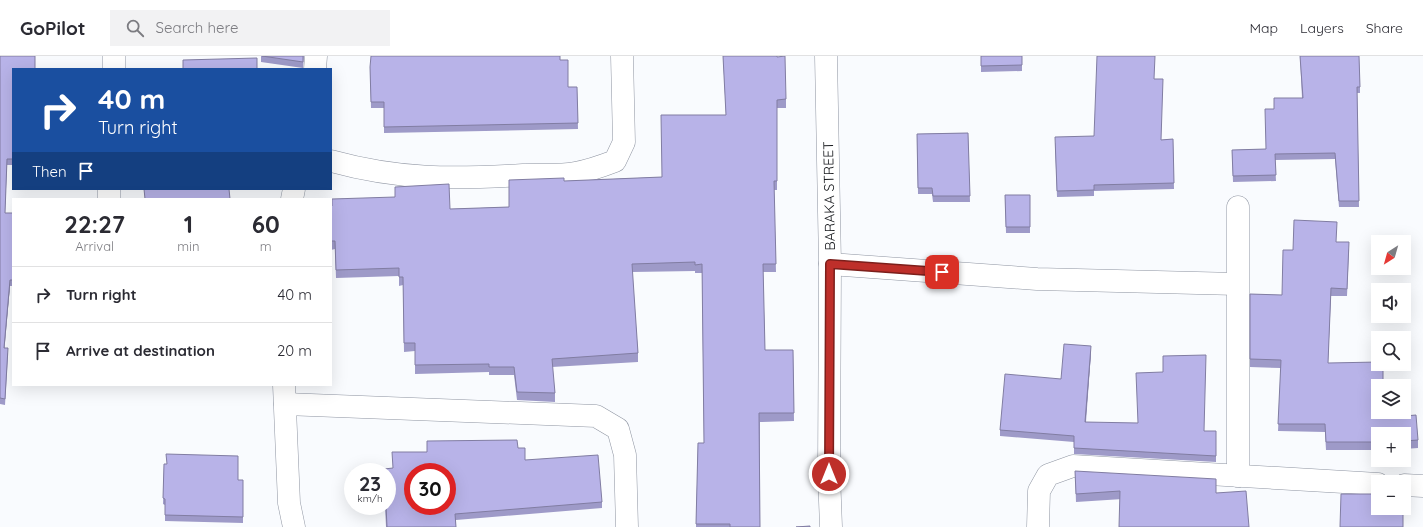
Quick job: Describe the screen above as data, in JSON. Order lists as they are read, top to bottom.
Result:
{
  "streets": {
    "street": ["BARAKA STREET"]
  },
  "north": "bottom left",
  "page": {
    "header": "GoPilot",
    "search": "Search here",
    "nav": ["Map", "Layers", "Share"],
    "turn": ["40 m", "Turn right"],
    "then": "Then",
    "eta": [
      "22:27",
      "Arrival",
      "1",
      "min",
      "60",
      "m"
    ],
    "map_buttons": ["+", "−"],
    "list": [
      {
        "name": "Turn right",
        "value": "40 m"
      },
      {
        "name": "Arrive at destination",
        "value": "20 m"
      }
    ],
    "speed": "23 km/h",
    "limit": "30"
  }
}
